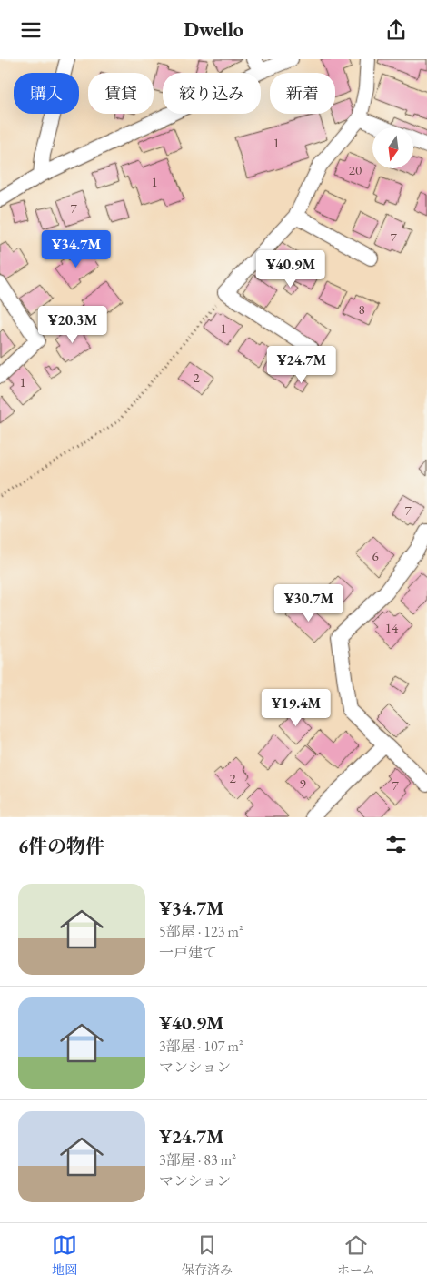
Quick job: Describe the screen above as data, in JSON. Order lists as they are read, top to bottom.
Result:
{
  "house_numbers": [
    "1",
    "20",
    "1",
    "7",
    "7",
    "8",
    "1",
    "2",
    "1",
    "7",
    "6",
    "14",
    "2",
    "9",
    "7"
  ],
  "north": "bottom",
  "page": {
    "header": "Dwello",
    "chip": [
      "購入",
      "賃貸",
      "絞り込み",
      "新着"
    ],
    "price": [
      "¥34.7M",
      "¥40.9M",
      "¥20.3M",
      "¥24.7M",
      "¥30.7M",
      "¥19.4M"
    ],
    "heading": "6件の物件",
    "list": [
      {
        "name": "¥34.7M",
        "note": "5部屋 · 123 m² · 一戸建て"
      },
      {
        "name": "¥40.9M",
        "note": "3部屋 · 107 m² · マンション"
      },
      {
        "name": "¥24.7M",
        "note": "3部屋 · 83 m² · マンション"
      }
    ],
    "tabs": ["地図", "保存済み", "ホーム"]
  }
}
